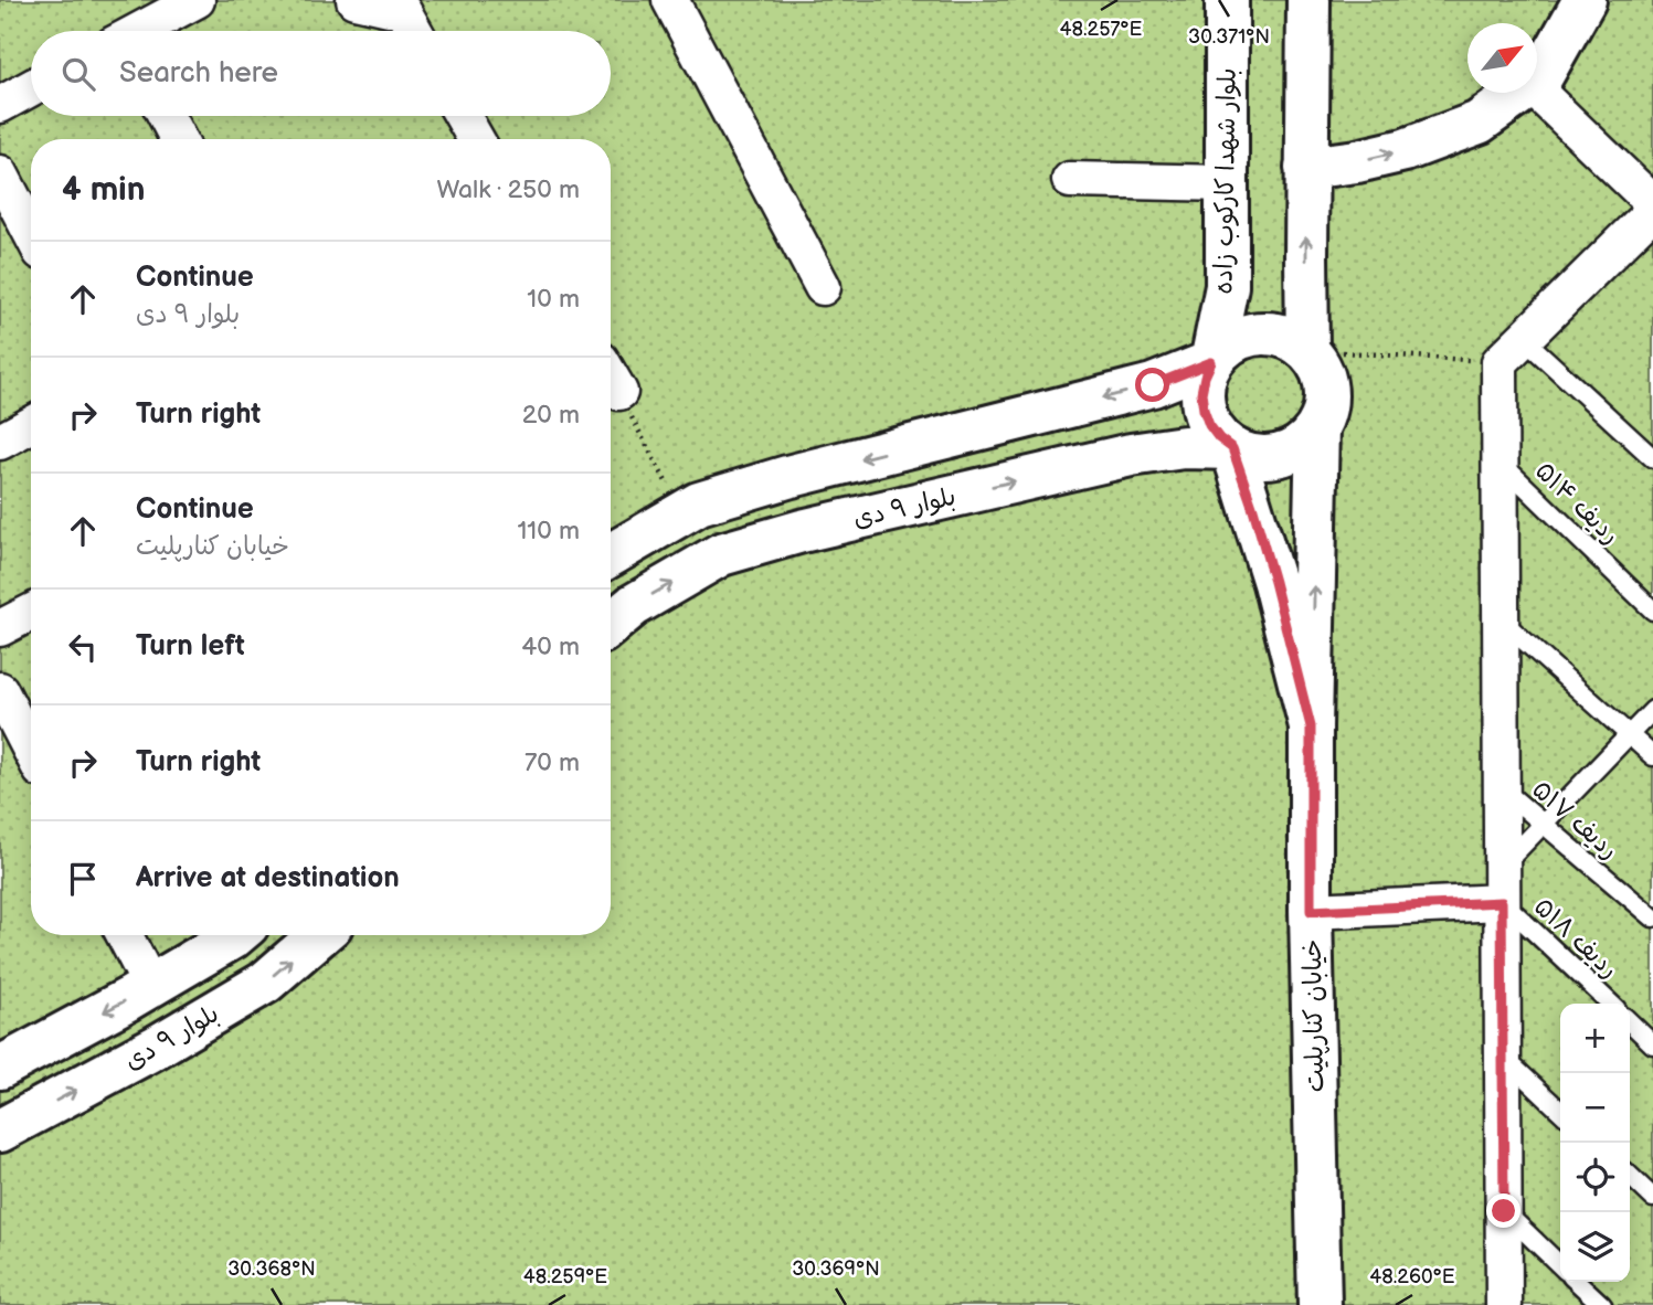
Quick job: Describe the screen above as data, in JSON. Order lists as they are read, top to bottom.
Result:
{
  "streets": {
    "main road": ["بلوار شهدا کارکوب زاده", "بلوار ۹ دی", "خیابان کنارپلیت"],
    "lane": ["ردیف ۵۱۴", "ردیف ۵۱۷", "ردیف ۵۱۸"]
  },
  "crossings": [
    ["بلوار شهدا کارکوب زاده", "بلوار ۹ دی"],
    ["بلوار شهدا کارکوب زاده", "خیابان کنارپلیت"],
    ["بلوار ۹ دی", "خیابان کنارپلیت"]
  ],
  "north": "top right",
  "page": {
    "search": "Search here",
    "heading": ["4 min", "Walk · 250 m"],
    "list": [
      ["Continue", "بلوار ۹ دی", "10 m"],
      ["Turn right", "20 m"],
      ["Continue", "خیابان کنارپلیت", "110 m"],
      ["Turn left", "40 m"],
      ["Turn right", "70 m"],
      "Arrive at destination"
    ],
    "map_buttons": ["+", "−"]
  },
  "coordinates": [
    "48.257°E",
    "30.371°N",
    "30.368°N",
    "30.369°N",
    "48.259°E",
    "48.260°E"
  ]
}
